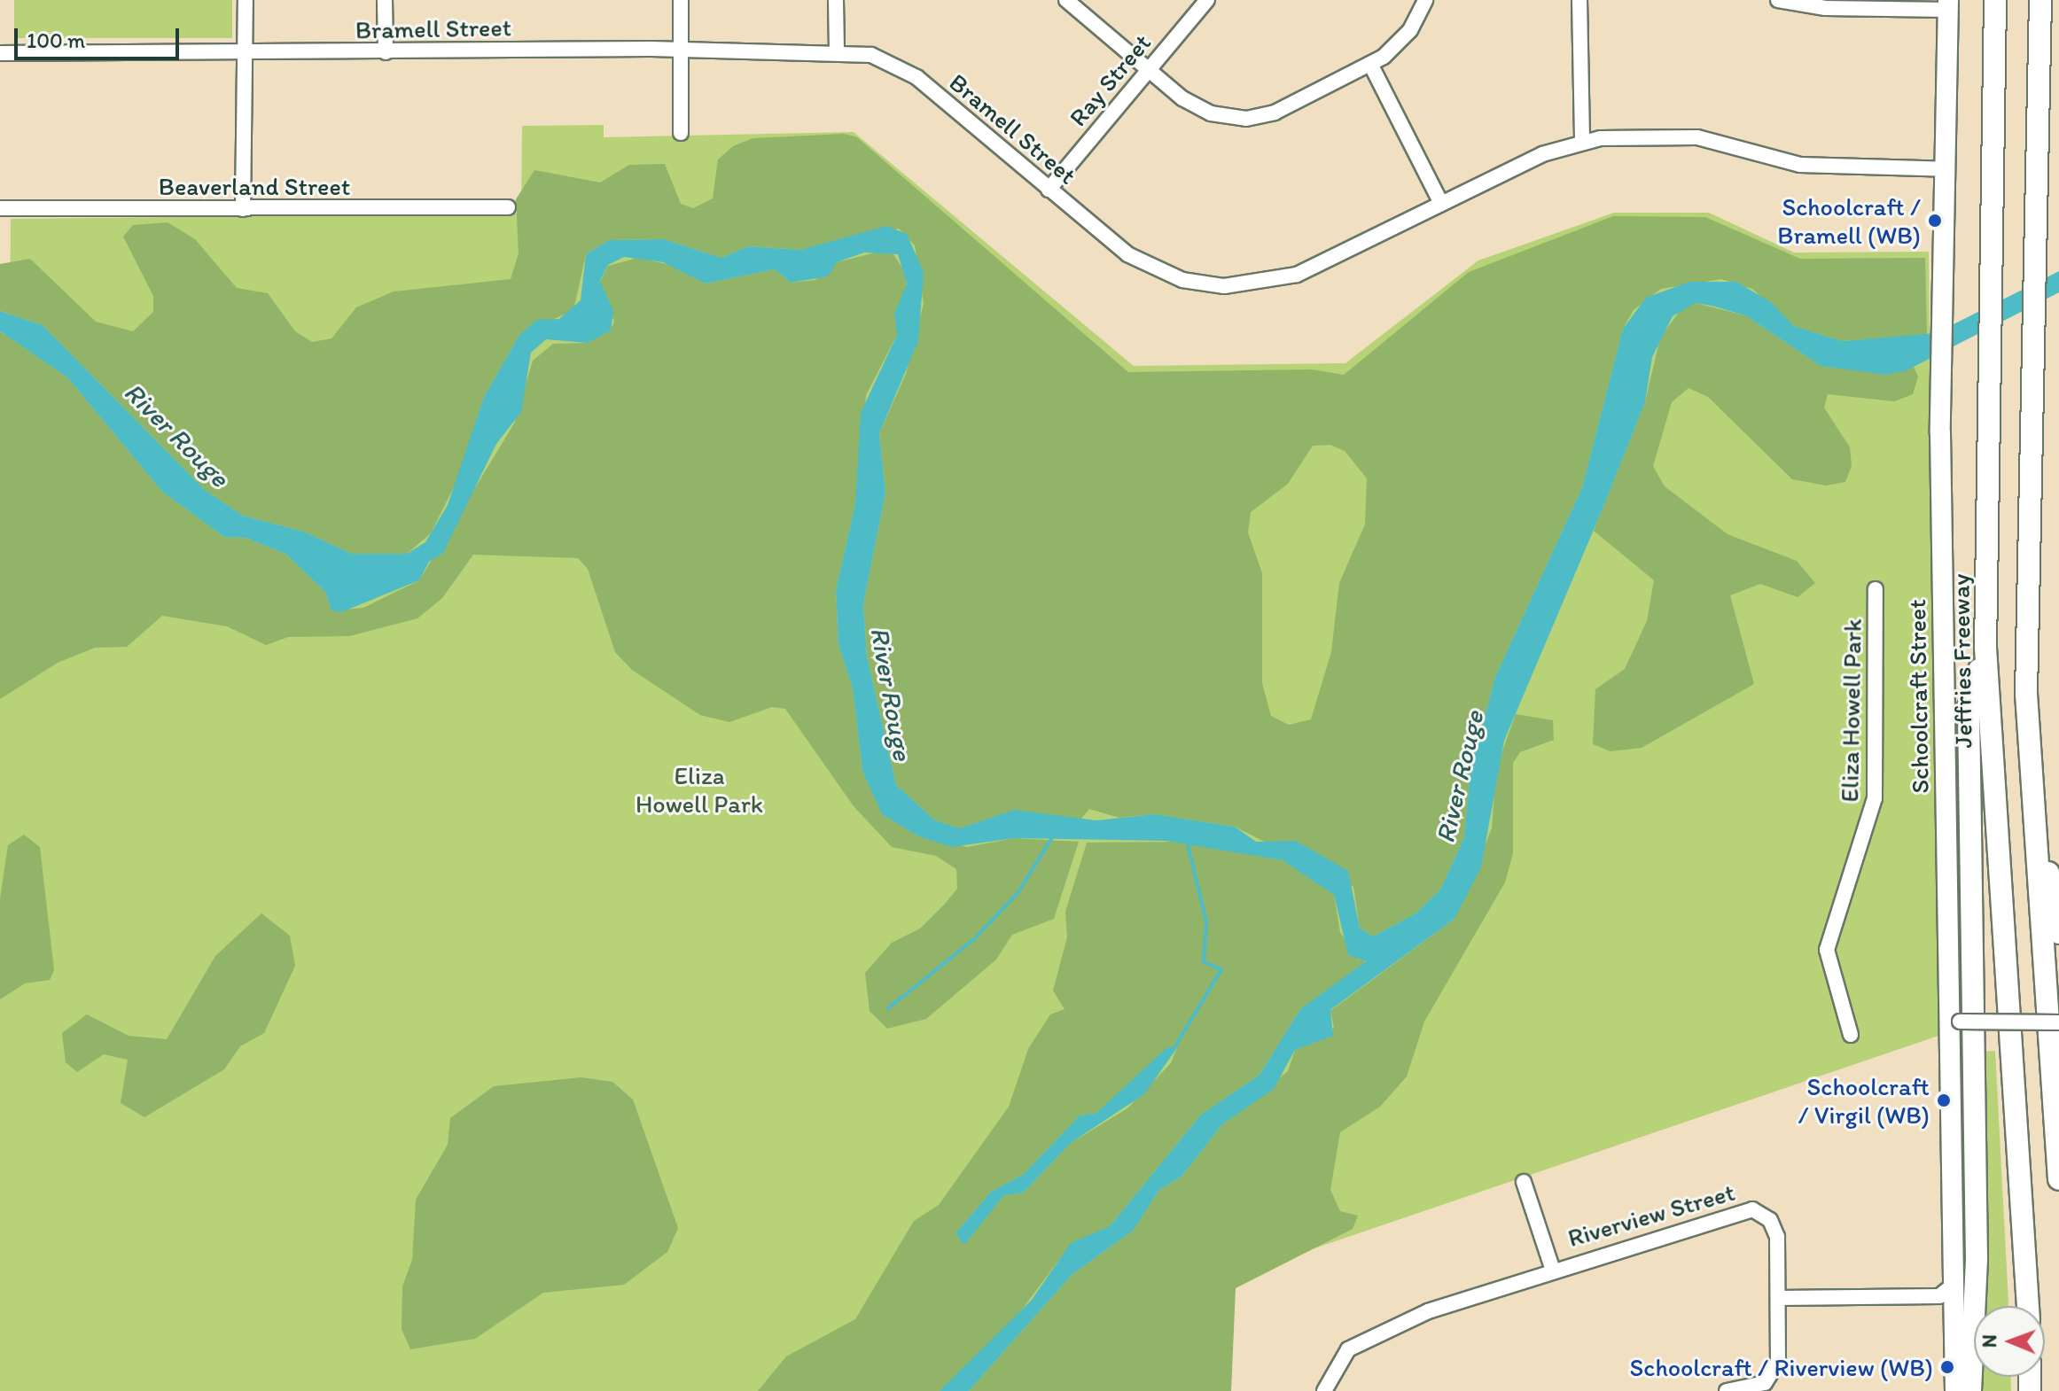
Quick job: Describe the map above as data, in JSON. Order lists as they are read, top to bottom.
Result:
{
  "streets": {
    "highway": ["Jeffries Freeway"],
    "main road": ["Schoolcraft Street"],
    "street": [
      "Bramell Street",
      "Ray Street",
      "Beaverland Street",
      "Eliza Howell Park",
      "Riverview Street"
    ]
  },
  "crossings": [
    ["Bramell Street", "Ray Street"],
    ["Bramell Street", "Schoolcraft Street"]
  ],
  "water": ["River Rouge"],
  "parks": ["Eliza Howell Park"],
  "places": ["Schoolcraft / Bramell (WB)", "Schoolcraft / Virgil (WB)", "Schoolcraft / Riverview (WB)"],
  "scale_bar": "100 m",
  "north": "left"
}
